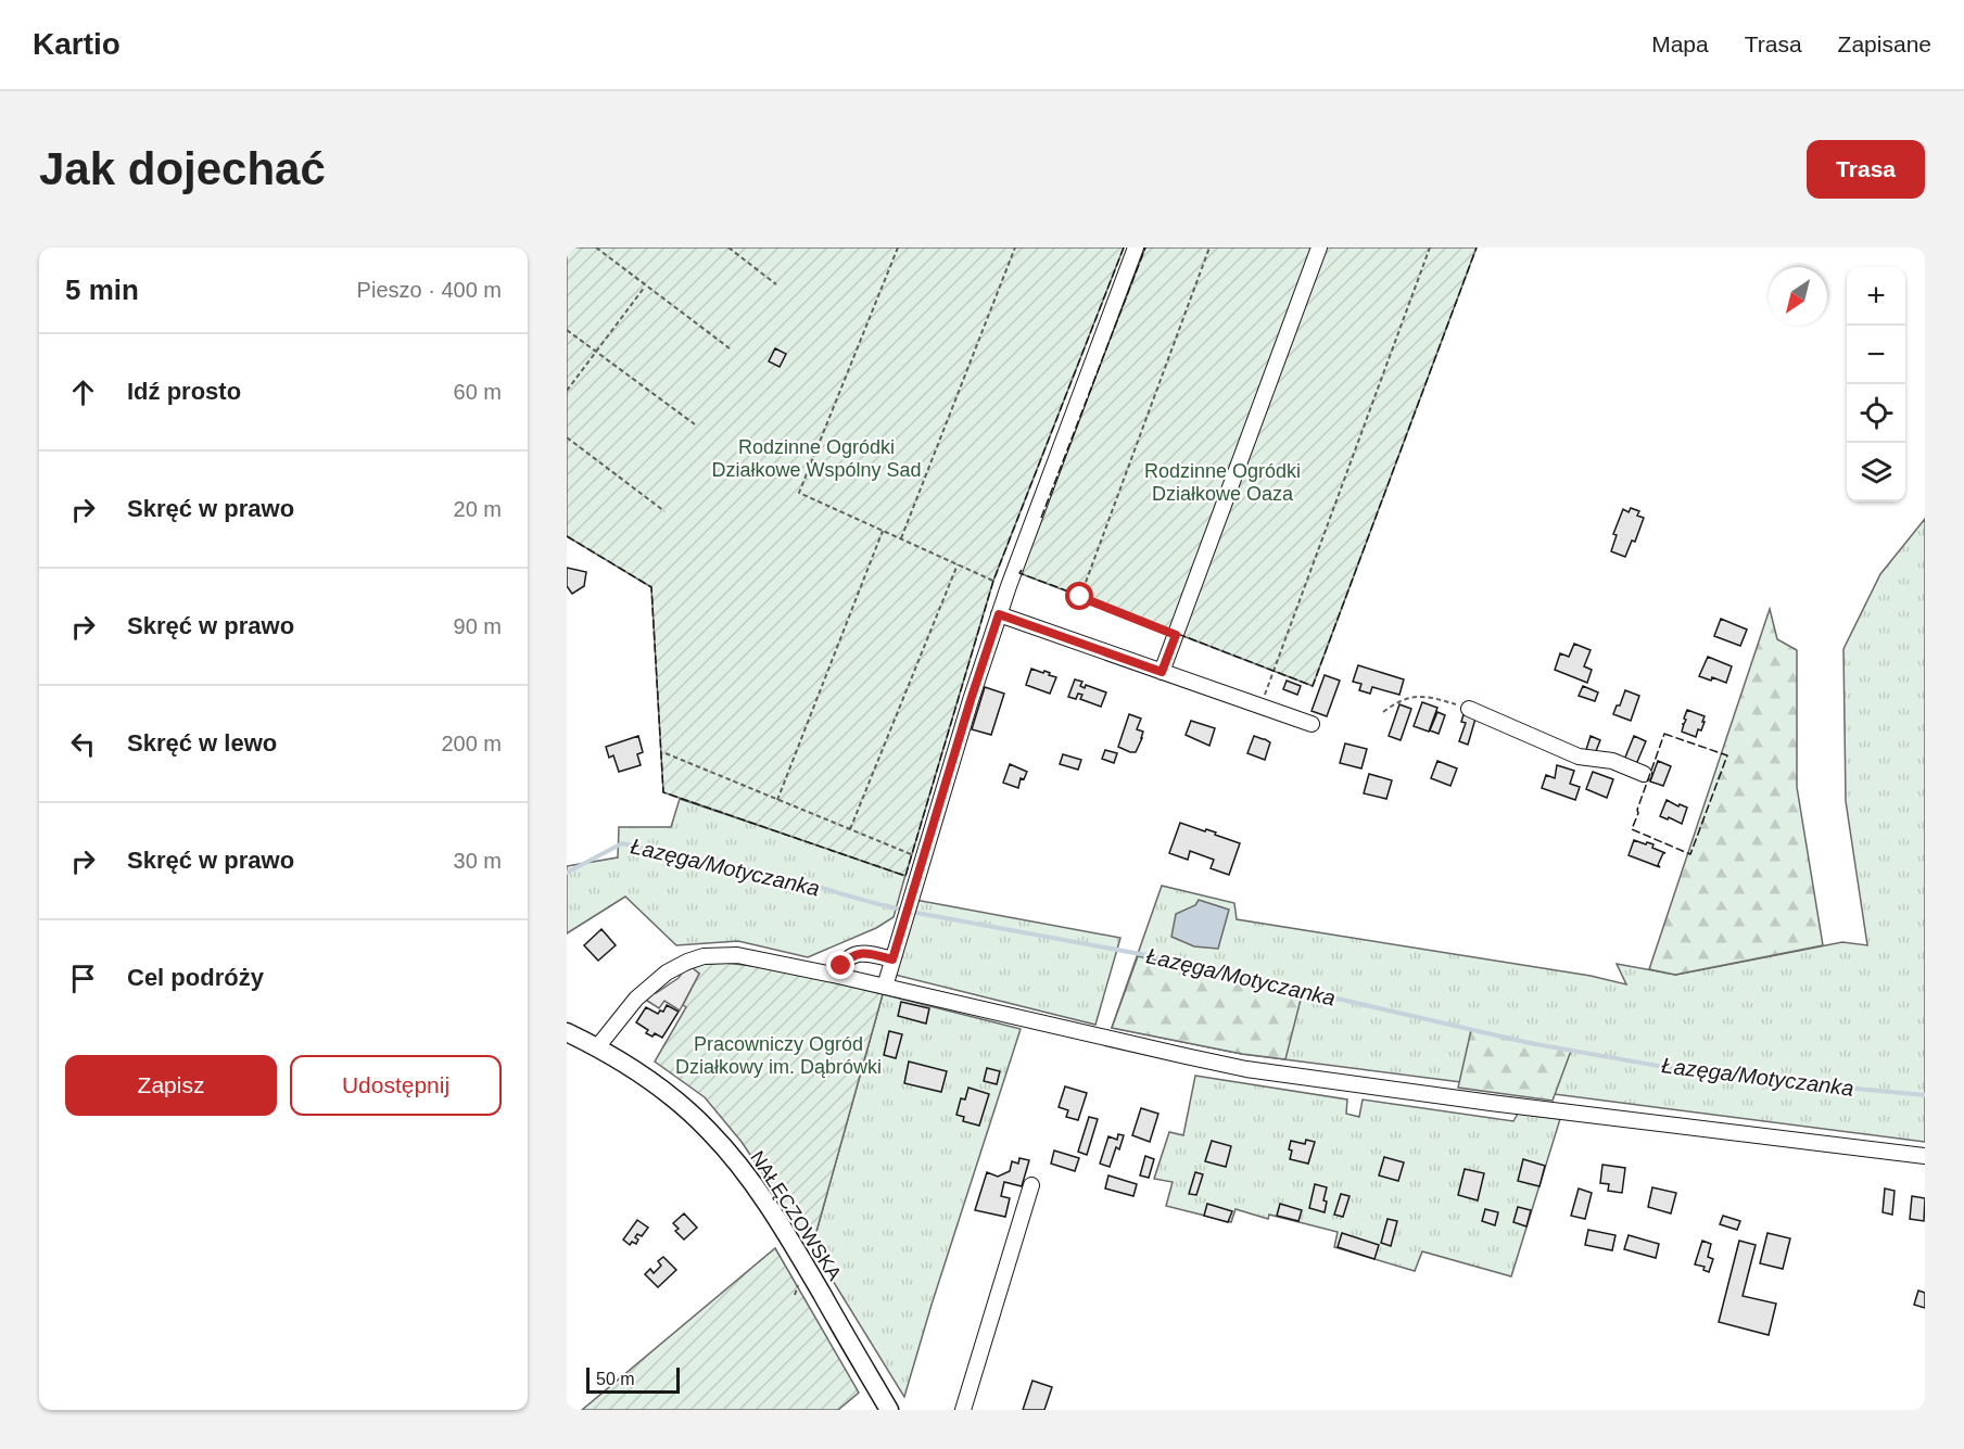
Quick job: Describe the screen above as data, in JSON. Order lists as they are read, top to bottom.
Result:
{
  "streets": {
    "main road": ["NAŁĘCZOWSKA"]
  },
  "water": ["Łazęga/Motyczanka"],
  "parks": ["Rodzinne Ogródki Działkowe Wspólny Sad", "Rodzinne Ogródki Działkowe Oaza", "Pracowniczy Ogród Działkowy im. Dąbrówki"],
  "scale_bar": "50 m",
  "north": "bottom left",
  "page": {
    "header": "Kartio",
    "nav": ["Mapa", "Trasa", "Zapisane"],
    "buttons": [
      "Trasa",
      ["Zapisz", "Udostępnij"]
    ],
    "title": "Jak dojechać",
    "heading": ["5 min", "Pieszo · 400 m"],
    "map_buttons": ["+", "−"],
    "list": [
      ["Idź prosto", "60 m"],
      ["Skręć w prawo", "20 m"],
      ["Skręć w prawo", "90 m"],
      ["Skręć w lewo", "200 m"],
      ["Skręć w prawo", "30 m"],
      "Cel podróży"
    ],
    "scale": "50 m"
  }
}
